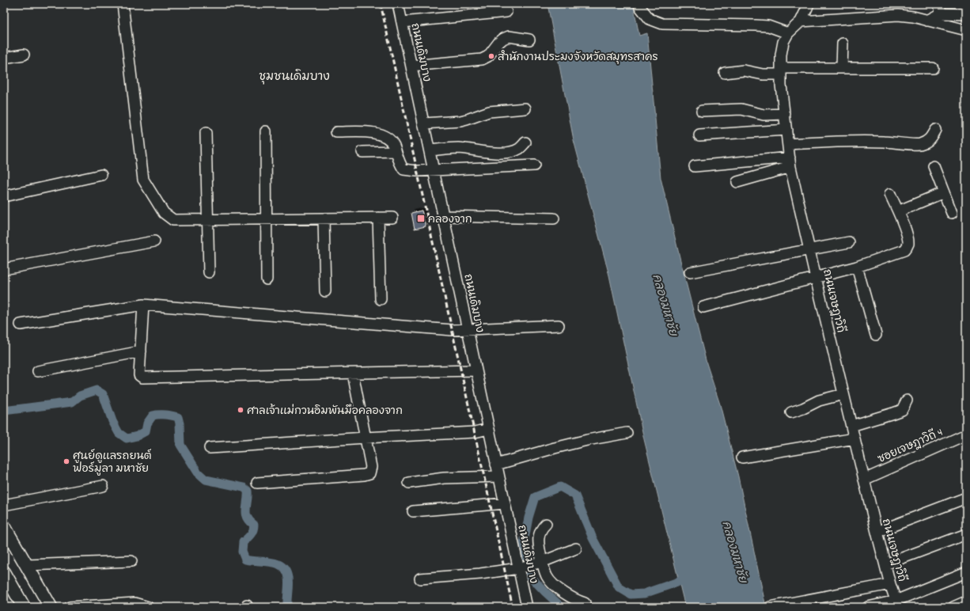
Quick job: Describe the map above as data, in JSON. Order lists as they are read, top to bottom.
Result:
{
  "streets": {
    "street": ["ถนนเดิมบาง", "ถนนเจษฎาวิถี", "ซอยเจษฎาวิถี 4"]
  },
  "crossings": [
    ["ถนนเจษฎาวิถี", "ซอยเจษฎาวิถี 4"]
  ],
  "districts": ["ชุมชนเดิมบาง"],
  "water": ["คลองมหาชัย"],
  "places": {
    "other": ["สำนักงานประมงจังหวัดสมุทรสาคร", "ศาลเจ้าแม่กวนอิมพันมือคลองจาก", "ศูนย์ดูแลรถยนต์ ฟอร์มูลา มหาชัย"],
    "transit": ["คลองจาก"]
  }
}
